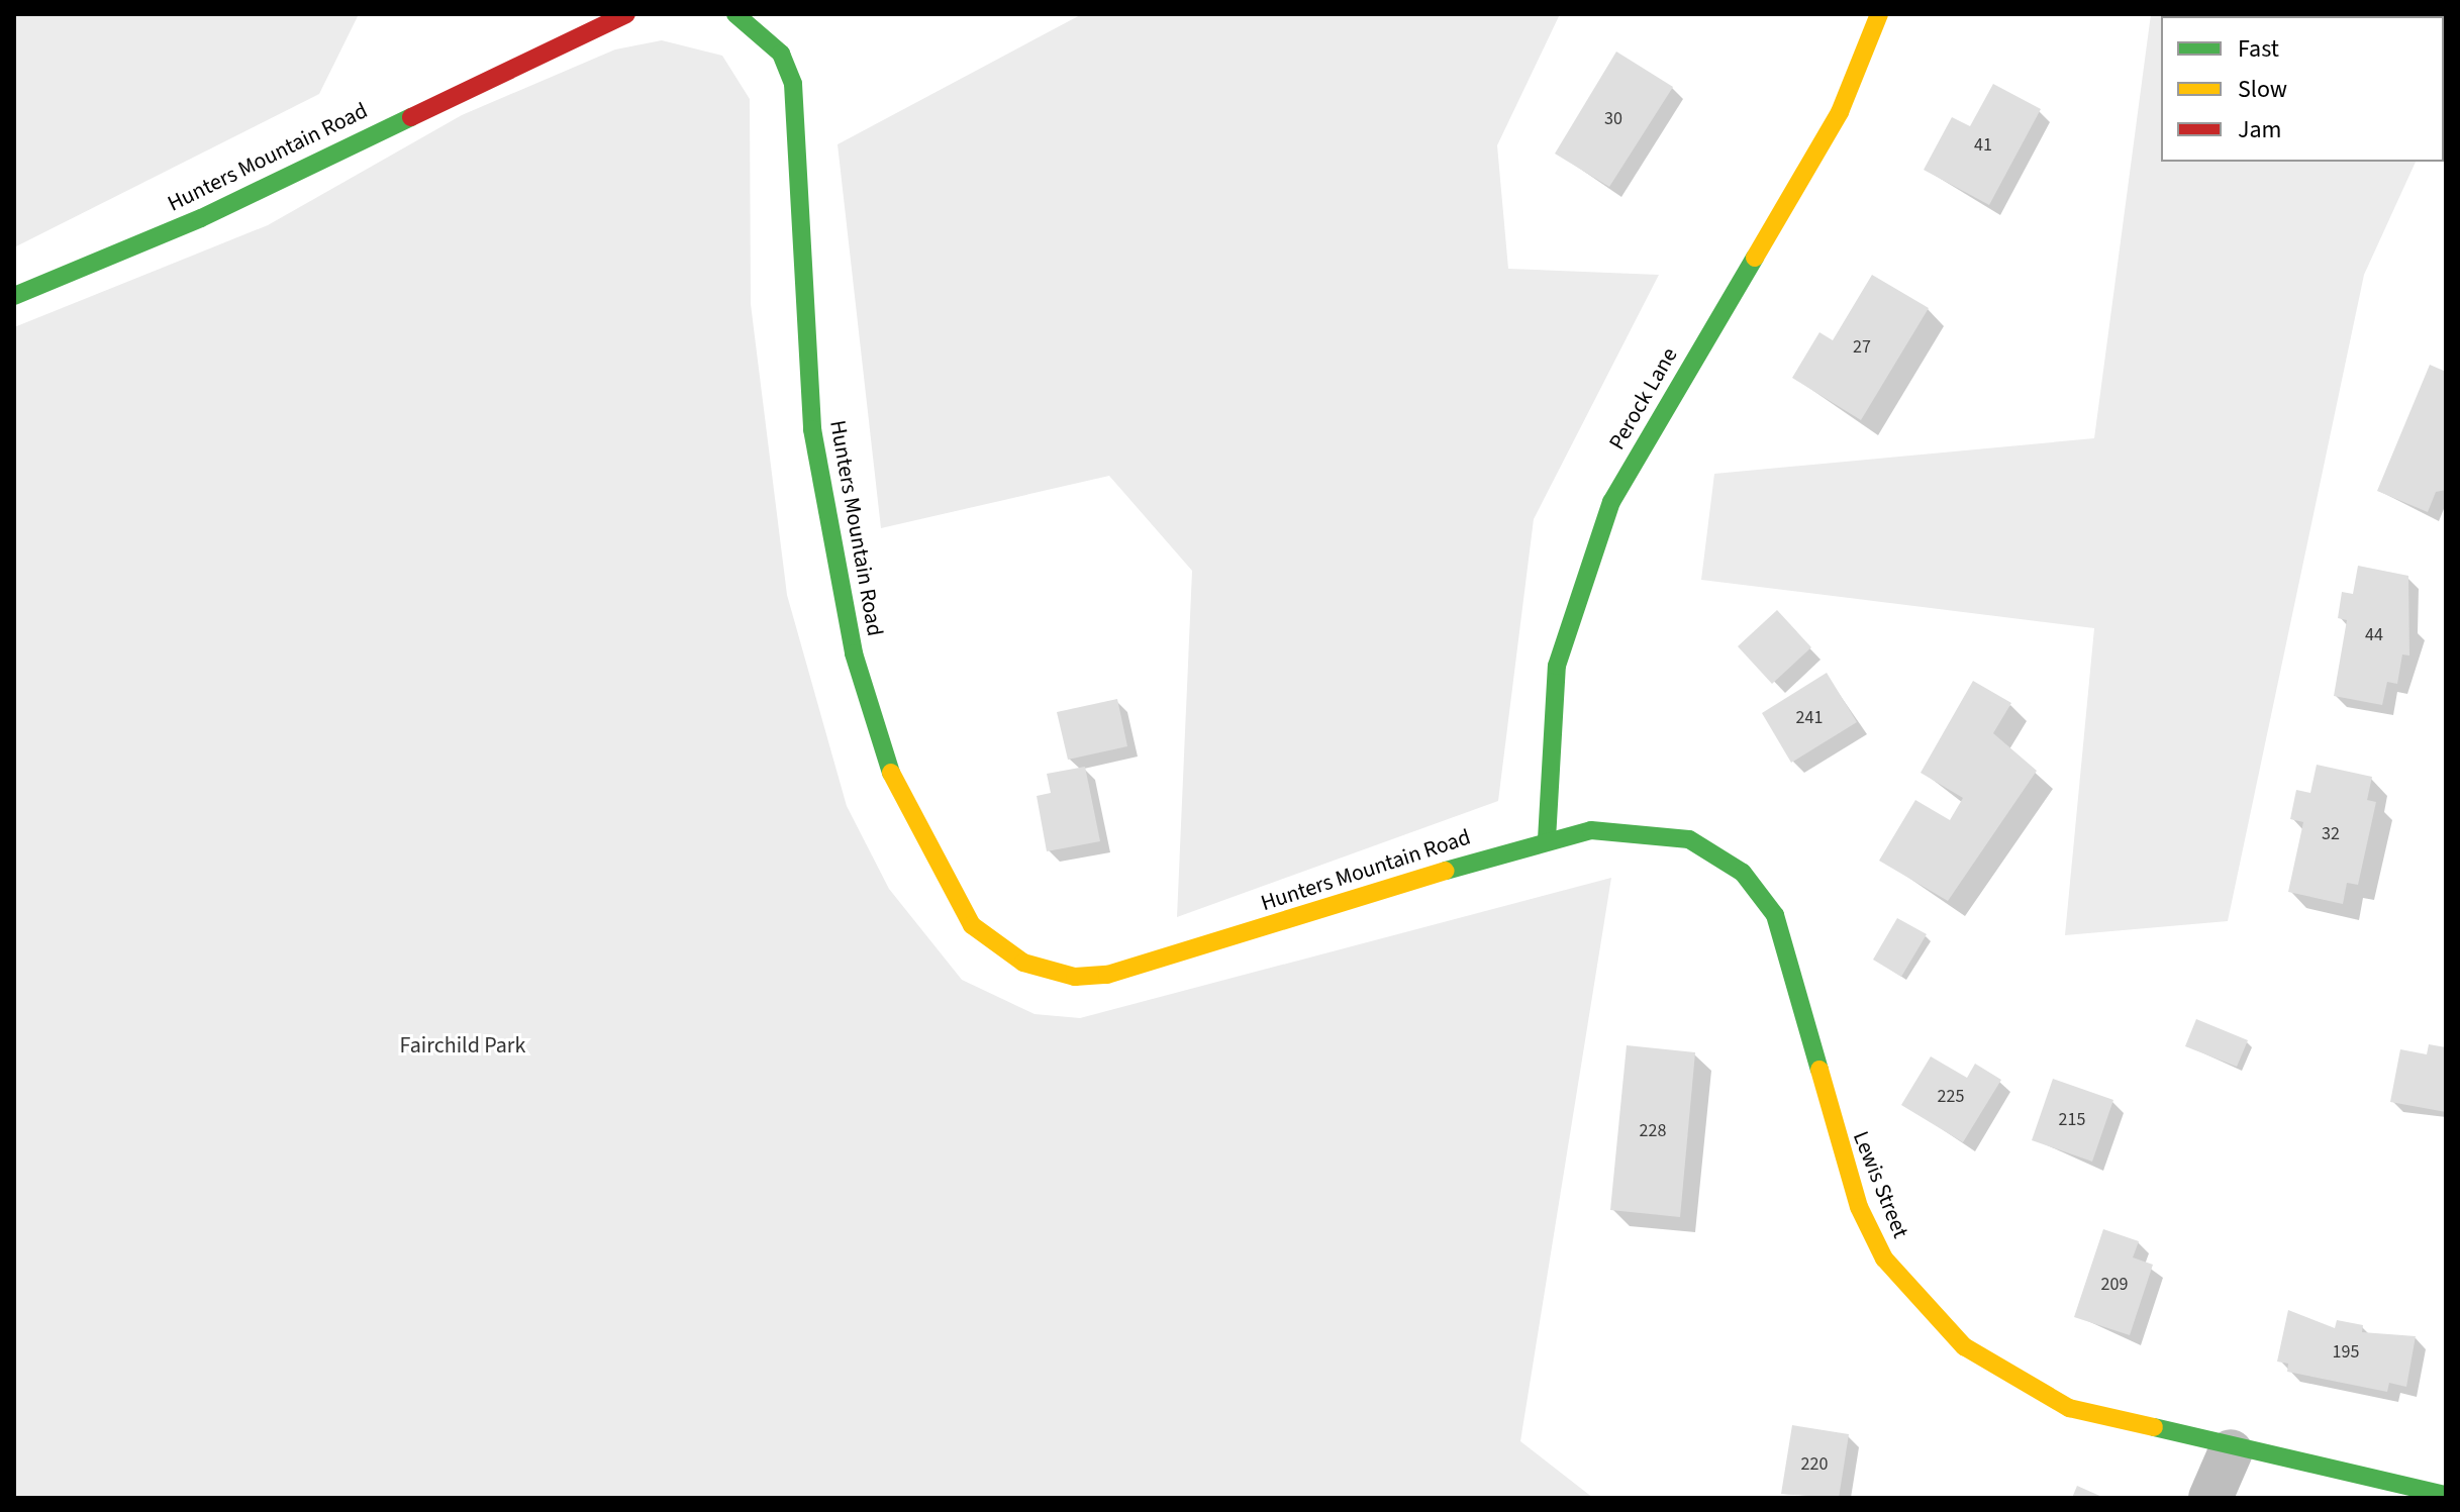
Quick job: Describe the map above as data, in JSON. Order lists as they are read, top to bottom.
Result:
{
  "streets": {
    "street": ["Hunters Mountain Road", "Perock Lane", "Lewis Street"]
  },
  "crossings": [
    ["Hunters Mountain Road", "Perock Lane"],
    ["Hunters Mountain Road", "Lewis Street"],
    ["Perock Lane", "Lewis Street"]
  ],
  "parks": ["Fairchild Park"],
  "house_numbers": [
    "30",
    "41",
    "27",
    "44",
    "241",
    "32",
    "225",
    "215",
    "228",
    "209",
    "195",
    "220"
  ],
  "legend": ["Fast", "Slow", "Jam"]
}
